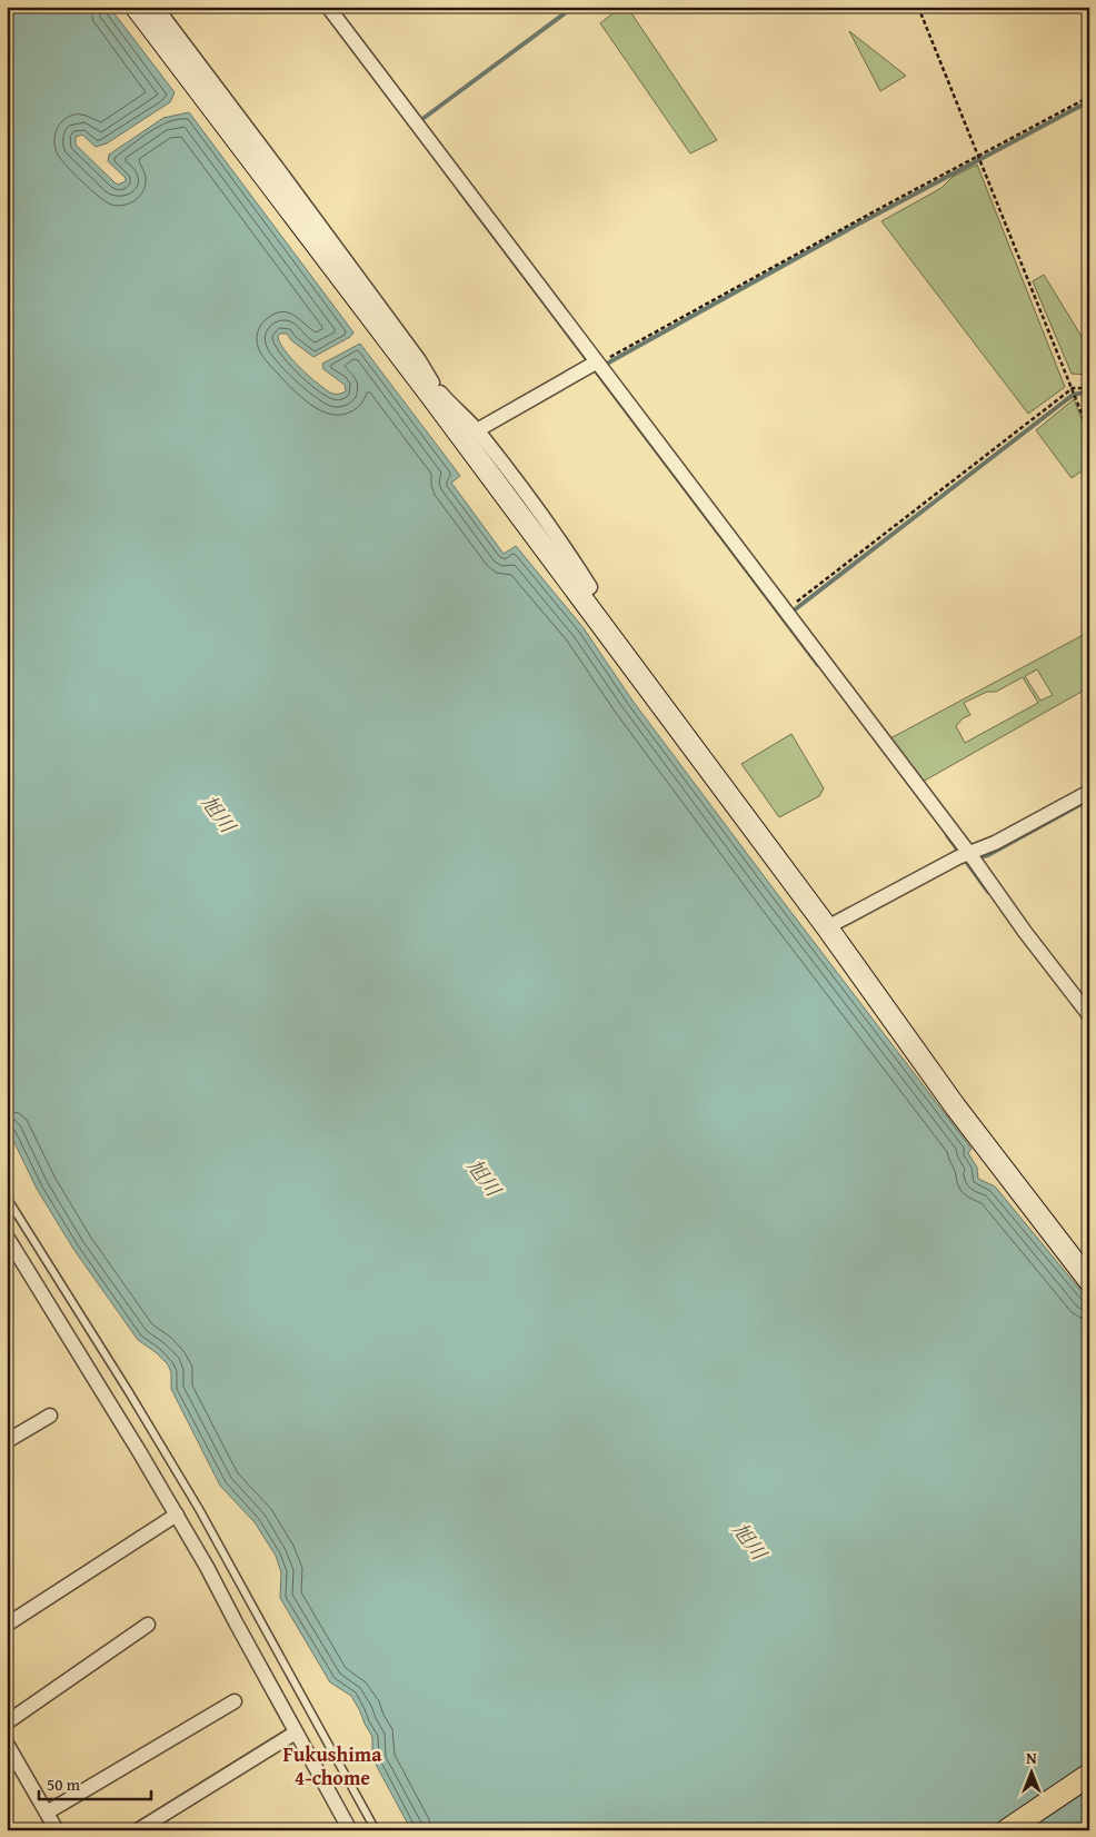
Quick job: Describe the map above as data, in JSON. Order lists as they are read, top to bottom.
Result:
{
  "districts": ["Fukushima 4-chome"],
  "water": ["旭川"],
  "scale_bar": "50 m",
  "north": "top"
}
